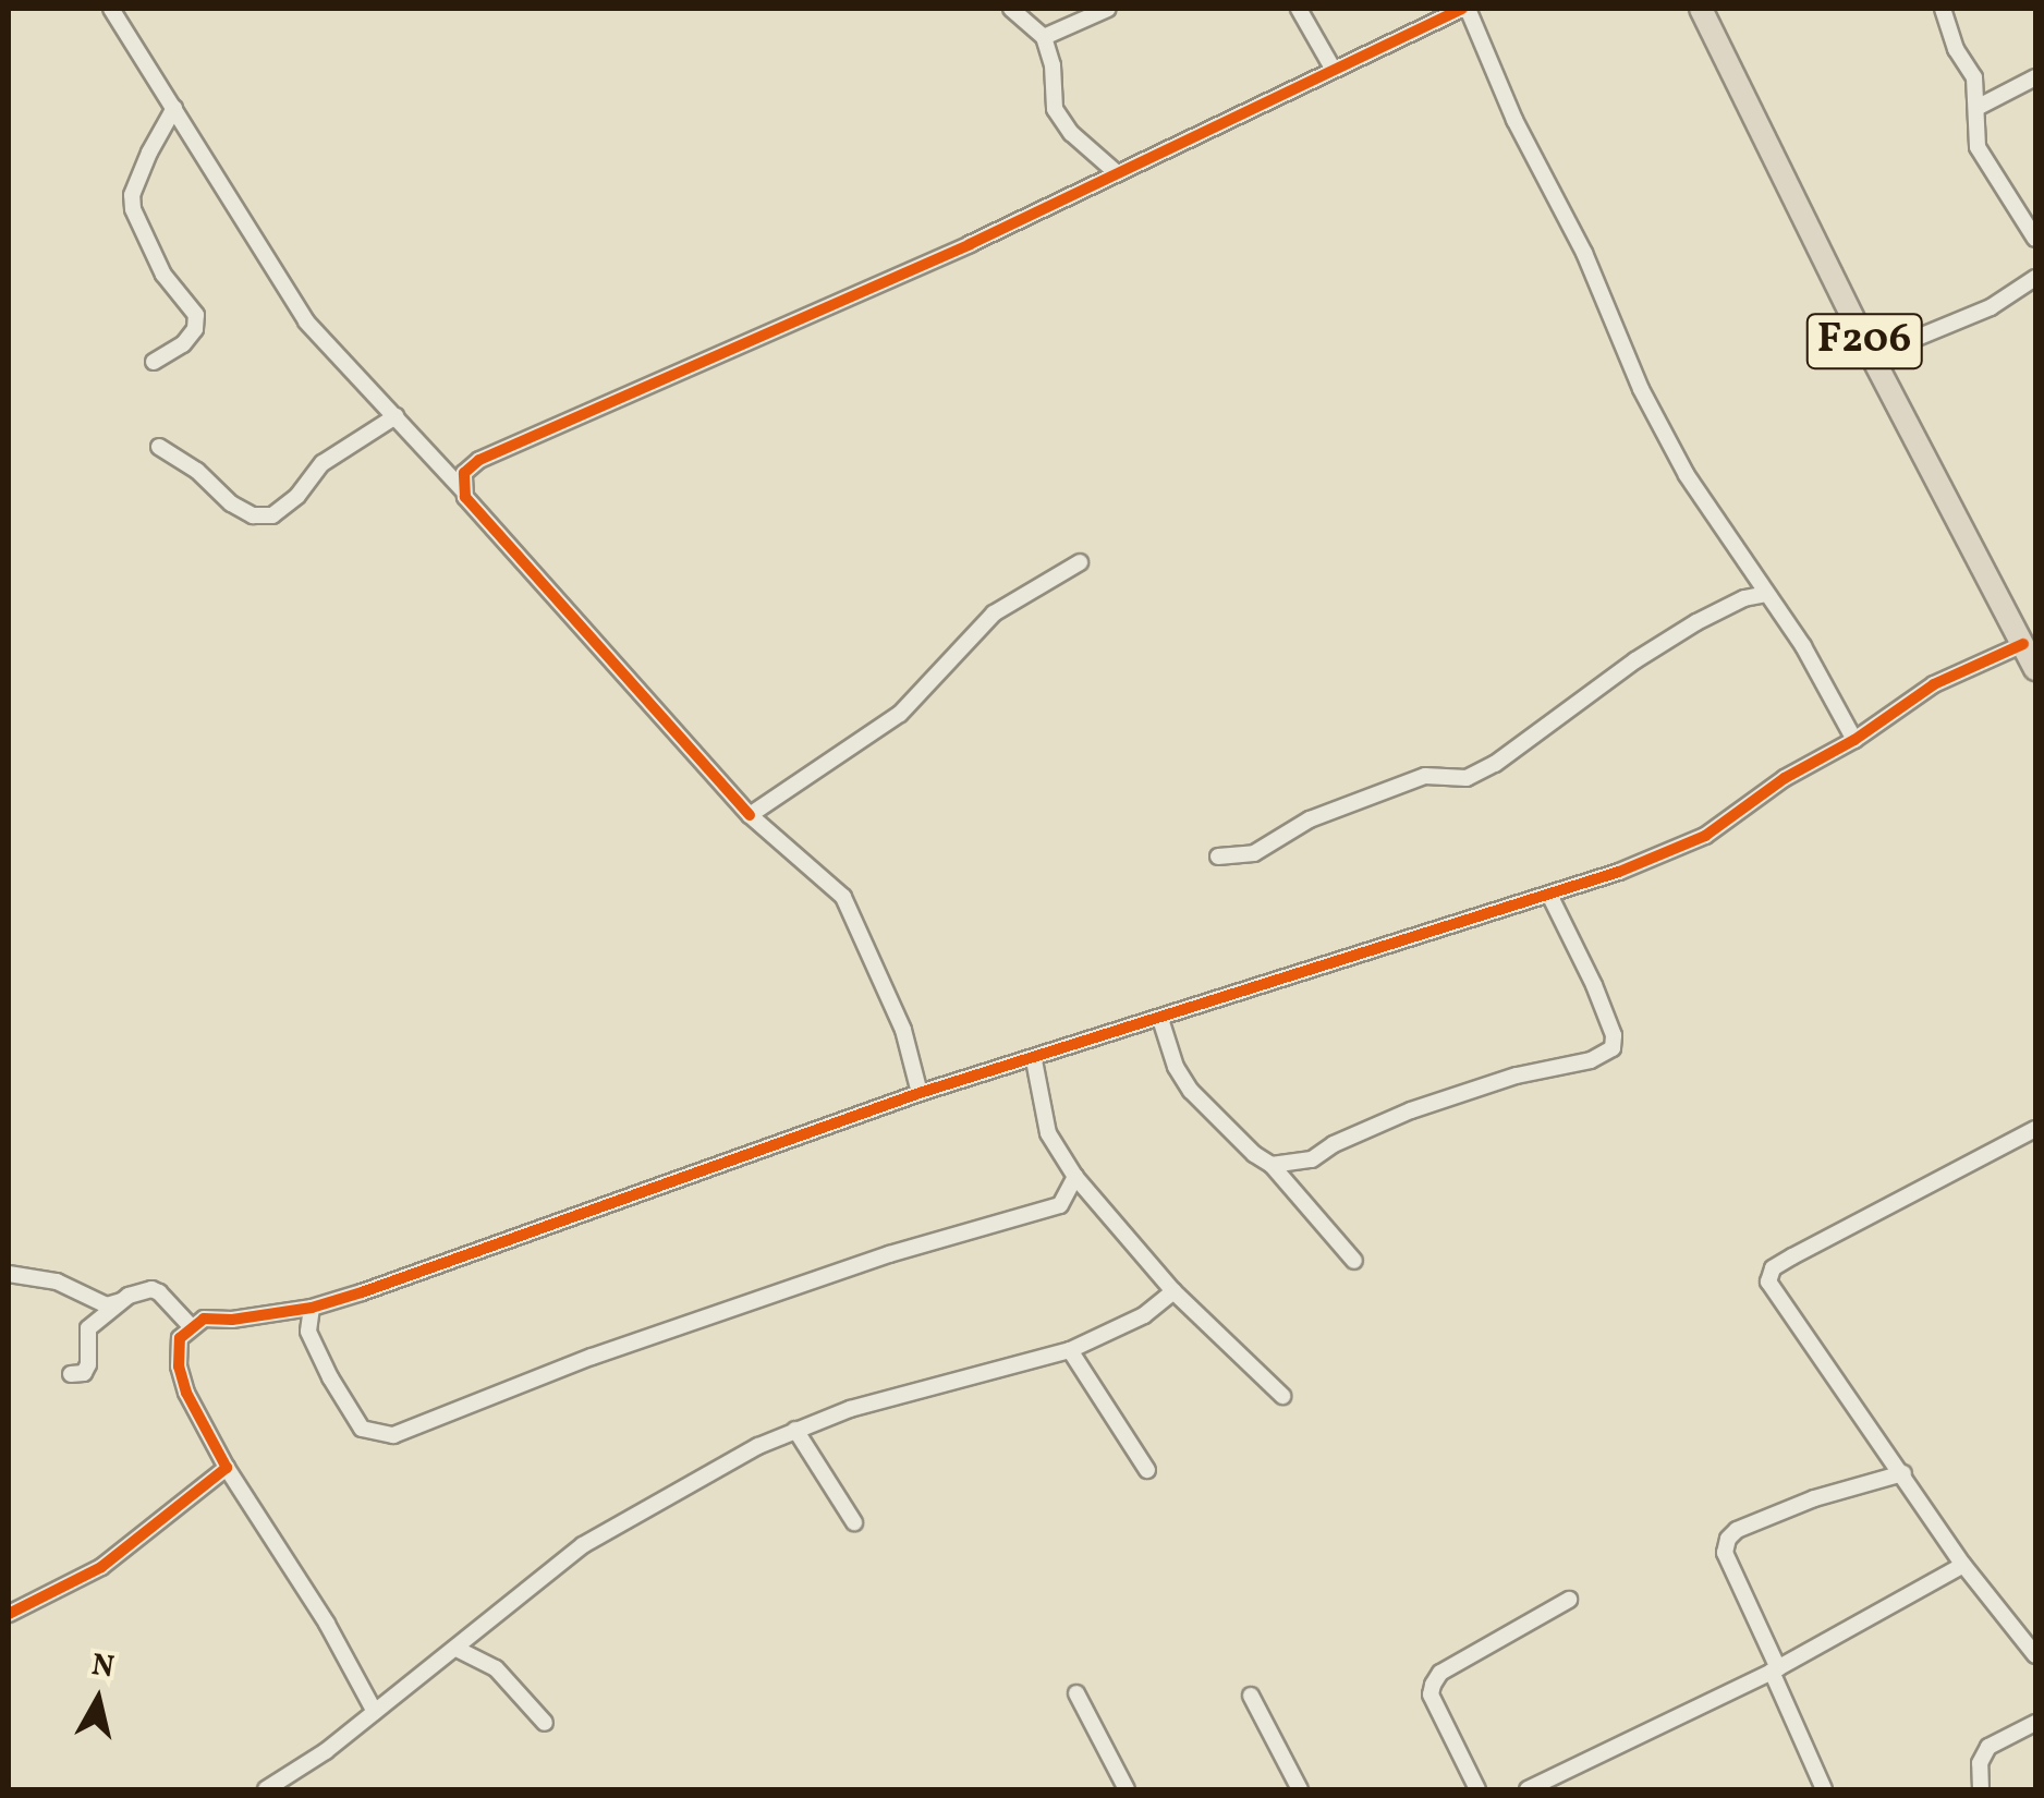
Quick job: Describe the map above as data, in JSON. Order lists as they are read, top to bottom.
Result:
{
  "streets": {
    "main road": ["F206"]
  },
  "north": "top"
}
